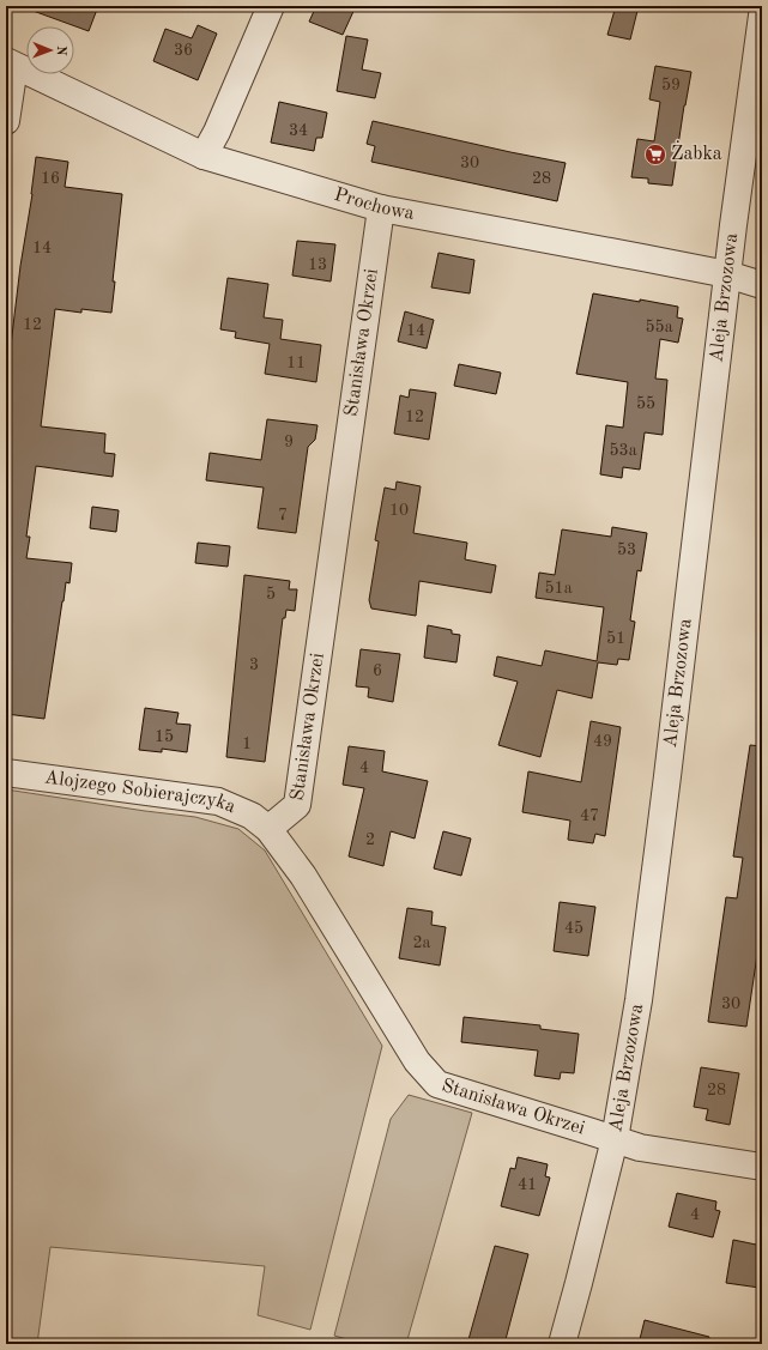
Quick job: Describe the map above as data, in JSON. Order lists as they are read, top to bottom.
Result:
{
  "streets": {
    "street": [
      "Prochowa",
      "Aleja Brzozowa",
      "Stanisława Okrzei",
      "Alojzego Sobierajczyka"
    ]
  },
  "crossings": [
    ["Prochowa", "Aleja Brzozowa"],
    ["Prochowa", "Stanisława Okrzei"],
    ["Aleja Brzozowa", "Stanisława Okrzei"],
    ["Stanisława Okrzei", "Alojzego Sobierajczyka"]
  ],
  "places": {
    "supermarket": ["Żabka"]
  },
  "house_numbers": [
    "36",
    "59",
    "34",
    "30",
    "16",
    "28",
    "14",
    "13",
    "12",
    "55a",
    "14",
    "11",
    "55",
    "12",
    "9",
    "53a",
    "10",
    "7",
    "53",
    "51a",
    "5",
    "51",
    "3",
    "6",
    "15",
    "49",
    "1",
    "4",
    "47",
    "2",
    "45",
    "2a",
    "30",
    "28",
    "41",
    "4"
  ],
  "north": "right"
}
